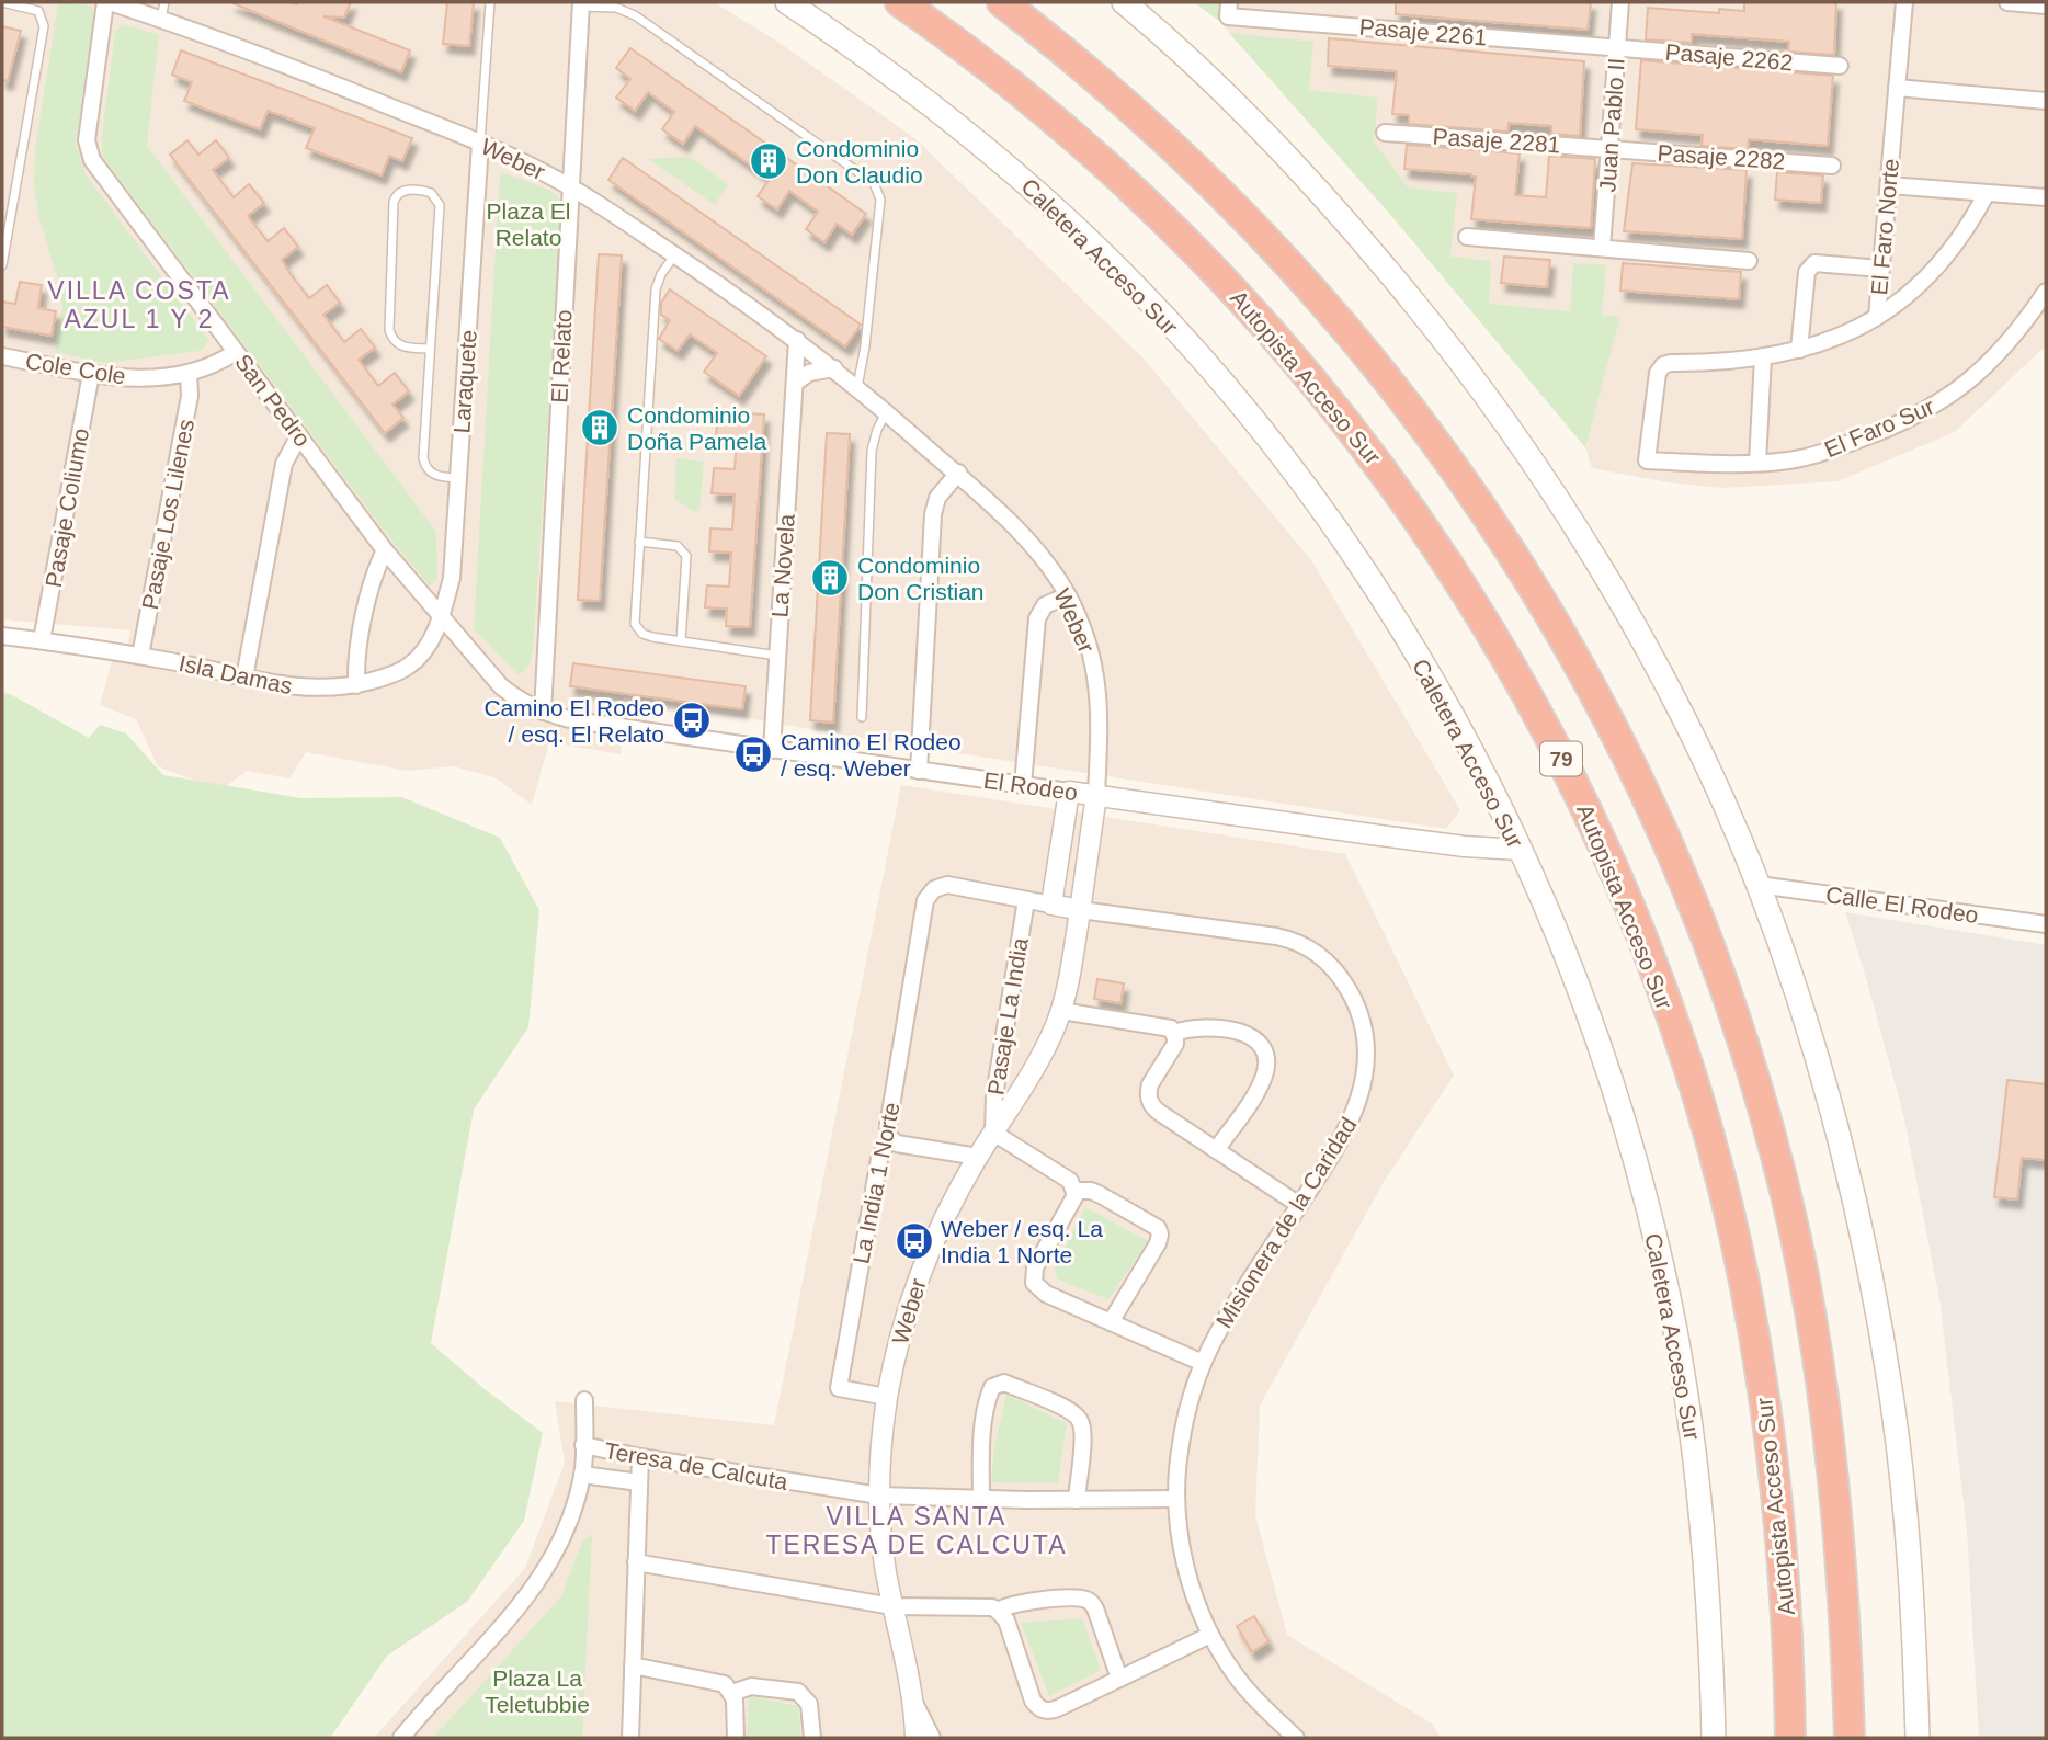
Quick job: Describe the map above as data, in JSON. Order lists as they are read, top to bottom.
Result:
{
  "streets": {
    "highway": ["Autopista Acceso Sur", "79"],
    "main road": ["Caletera Acceso Sur"],
    "street": [
      "Pasaje 2261",
      "Pasaje 2262",
      "Juan Pablo II",
      "Pasaje 2281",
      "Pasaje 2282",
      "Weber",
      "El Faro Norte",
      "El Relato",
      "Cole Cole",
      "Laraquete",
      "San Pedro",
      "El Faro Sur",
      "Pasaje Coliumo",
      "Pasaje Los Lilenes",
      "La Novela",
      "Isla Damas",
      "El Rodeo",
      "Calle El Rodeo",
      "Pasaje La India",
      "La India 1 Norte",
      "Misionera de la Caridad",
      "Teresa de Calcuta"
    ]
  },
  "crossings": [
    ["Pasaje 2261", "Pasaje 2262"],
    ["Pasaje 2261", "Juan Pablo II"],
    ["Pasaje 2262", "Juan Pablo II"],
    ["Juan Pablo II", "Pasaje 2281"],
    ["Juan Pablo II", "Pasaje 2282"],
    ["Pasaje 2281", "Pasaje 2282"],
    ["Weber", "El Relato"],
    ["Weber", "Laraquete"],
    ["Weber", "San Pedro"],
    ["Weber", "La Novela"],
    ["Weber", "El Rodeo"],
    ["Weber", "Pasaje La India"],
    ["Weber", "La India 1 Norte"],
    ["Weber", "Misionera de la Caridad"],
    ["Weber", "Teresa de Calcuta"],
    ["El Faro Norte", "El Faro Sur"],
    ["Caletera Acceso Sur", "El Rodeo"],
    ["El Relato", "San Pedro"],
    ["El Relato", "El Rodeo"],
    ["Cole Cole", "San Pedro"],
    ["Cole Cole", "Pasaje Coliumo"],
    ["Cole Cole", "Pasaje Los Lilenes"],
    ["Laraquete", "San Pedro"],
    ["Laraquete", "Isla Damas"],
    ["San Pedro", "Isla Damas"],
    ["San Pedro", "El Rodeo"],
    ["Pasaje Coliumo", "Isla Damas"],
    ["Pasaje Los Lilenes", "Isla Damas"],
    ["La Novela", "El Rodeo"],
    ["Pasaje La India", "La India 1 Norte"],
    ["Misionera de la Caridad", "Teresa de Calcuta"]
  ],
  "districts": ["VILLA COSTA AZUL 1 Y 2", "VILLA SANTA TERESA DE CALCUTA"],
  "parks": ["Plaza El Relato", "Plaza La Teletubbie"],
  "places": {
    "building": ["Condominio Don Claudio", "Condominio Doña Pamela", "Condominio Don Cristian"],
    "bus stop": ["Camino El Rodeo / esq. El Relato", "Camino El Rodeo / esq. Weber", "Weber / esq. La India 1 Norte"]
  }
}
